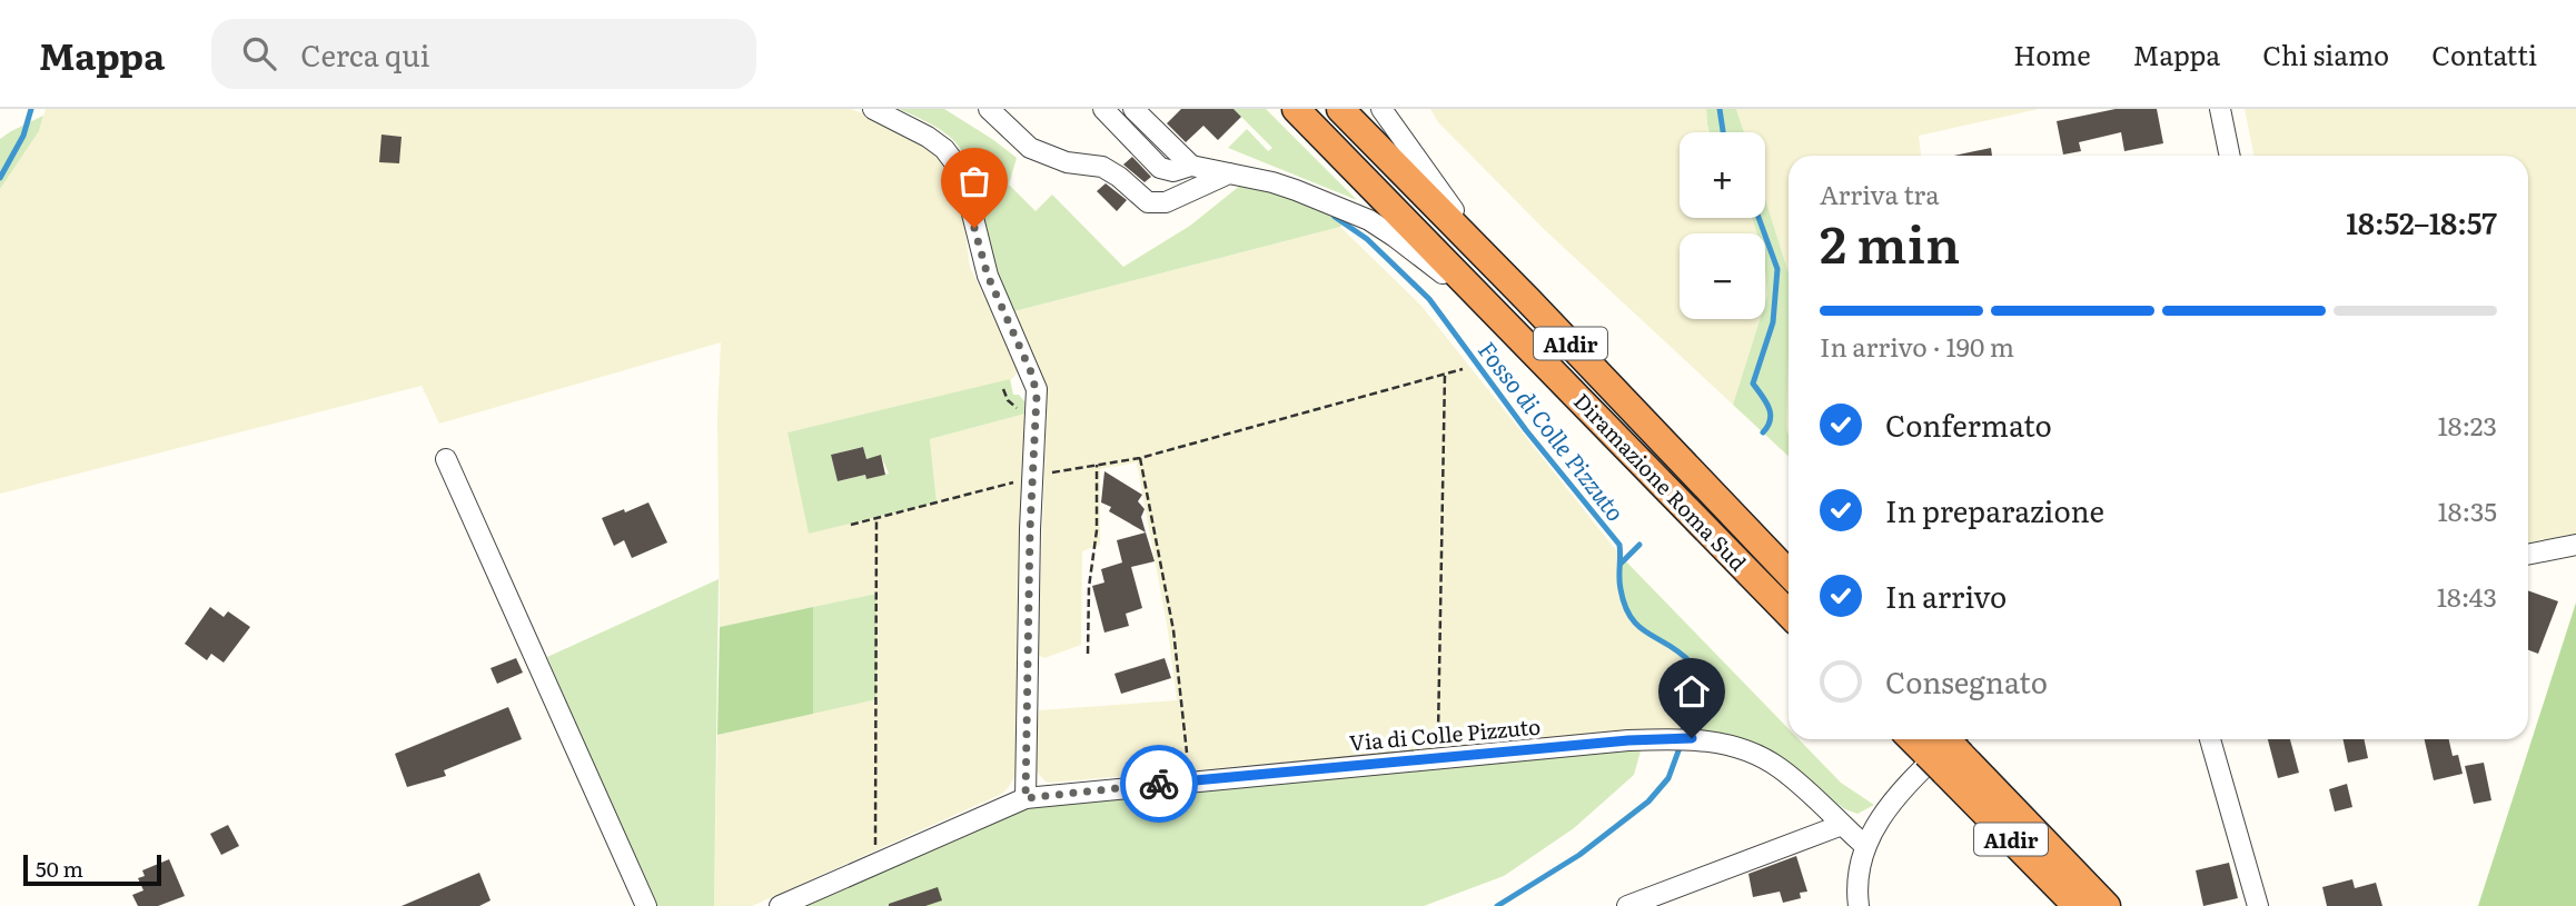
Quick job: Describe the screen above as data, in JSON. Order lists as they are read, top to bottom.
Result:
{
  "streets": {
    "highway": ["A1dir", "Diramazione Roma Sud"],
    "street": ["Via di Colle Pizzuto"]
  },
  "water": ["Fosso di Colle Pizzuto"],
  "scale_bar": "50 m",
  "page": {
    "header": "Mappa",
    "search": "Cerca qui",
    "nav": [
      "Home",
      "Mappa",
      "Chi siamo",
      "Contatti"
    ],
    "map_buttons": ["+", "−"],
    "heading": ["2 min", "Arriva tra", "18:52–18:57"],
    "bar": "In arrivo · 190 m",
    "list": [
      ["Confermato", "18:23"],
      ["In preparazione", "18:35"],
      ["In arrivo", "18:43"],
      "Consegnato"
    ],
    "scale": "50 m"
  }
}
